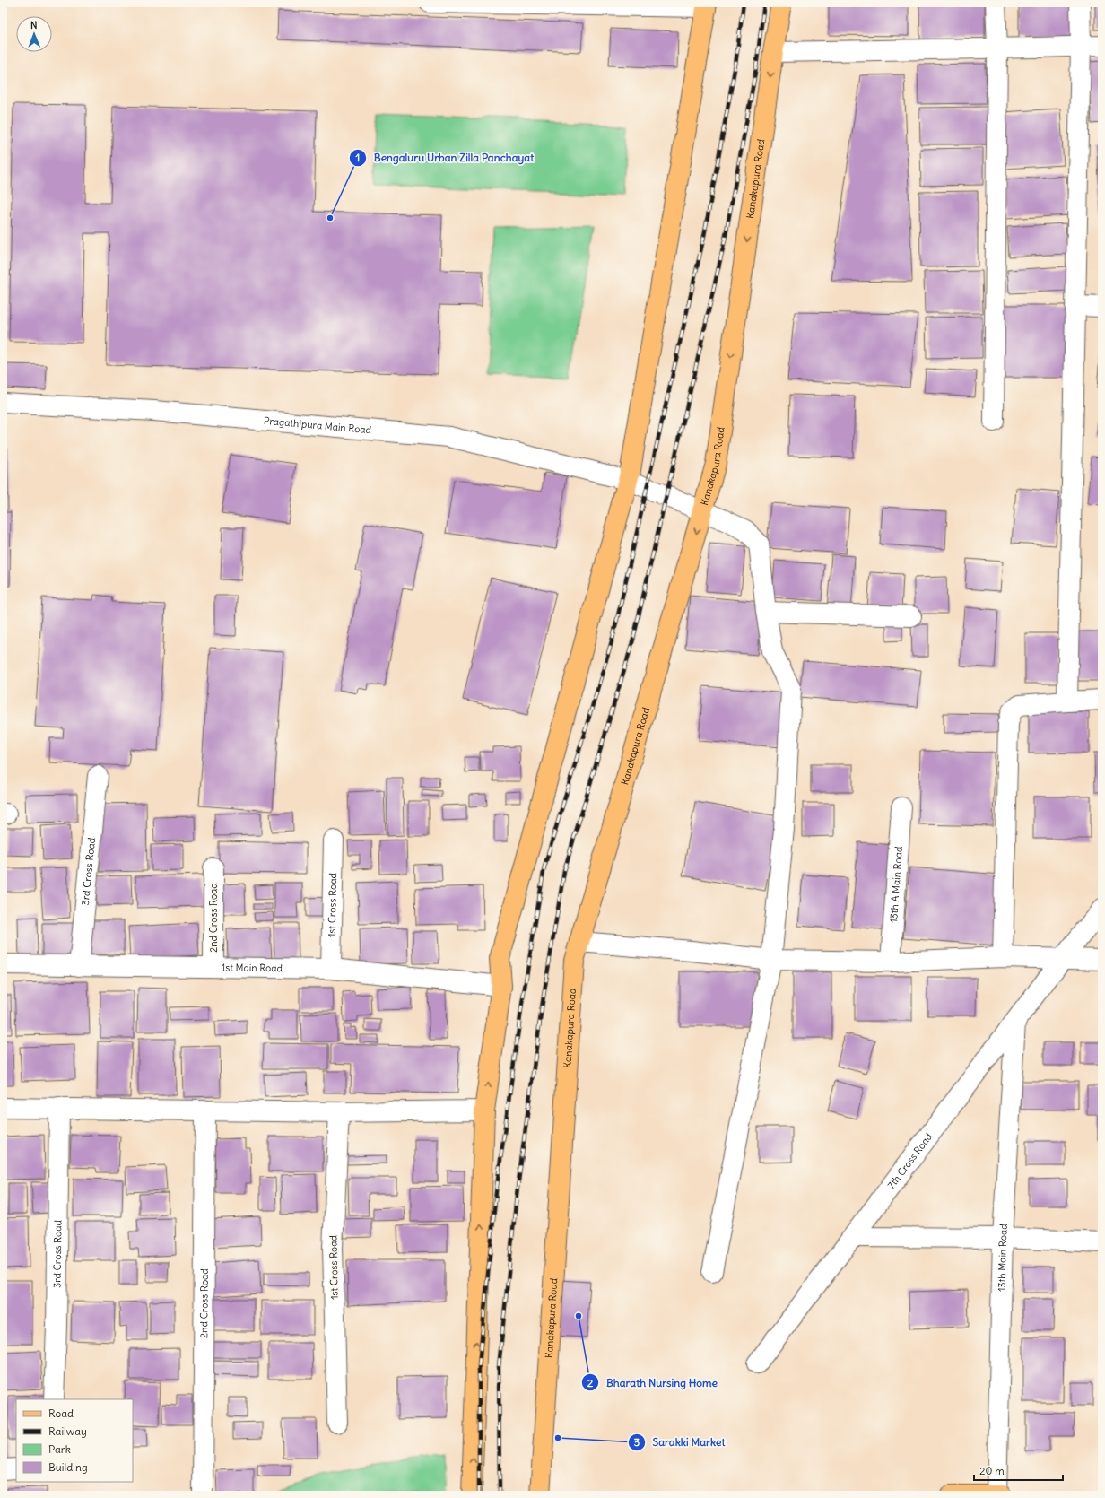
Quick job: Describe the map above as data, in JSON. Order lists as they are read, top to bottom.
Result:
{
  "streets": {
    "main road": ["Kanakapura Road"],
    "street": [
      "Pragathipura Main Road",
      "3rd Cross Road",
      "13th A Main Road",
      "1st Cross Road",
      "2nd Cross Road",
      "1st Main Road",
      "7th Cross Road",
      "13th Main Road"
    ]
  },
  "crossings": [
    ["Kanakapura Road", "Pragathipura Main Road"],
    ["3rd Cross Road", "1st Main Road"],
    ["1st Cross Road", "1st Main Road"],
    ["2nd Cross Road", "1st Main Road"],
    ["7th Cross Road", "13th Main Road"]
  ],
  "places": ["Bengaluru Urban Zilla Panchayat", "Bharath Nursing Home", "Sarakki Market"],
  "legend": [
    "Road",
    "Railway",
    "Park",
    "Building"
  ],
  "scale_bar": "20 m",
  "north": "top"
}
